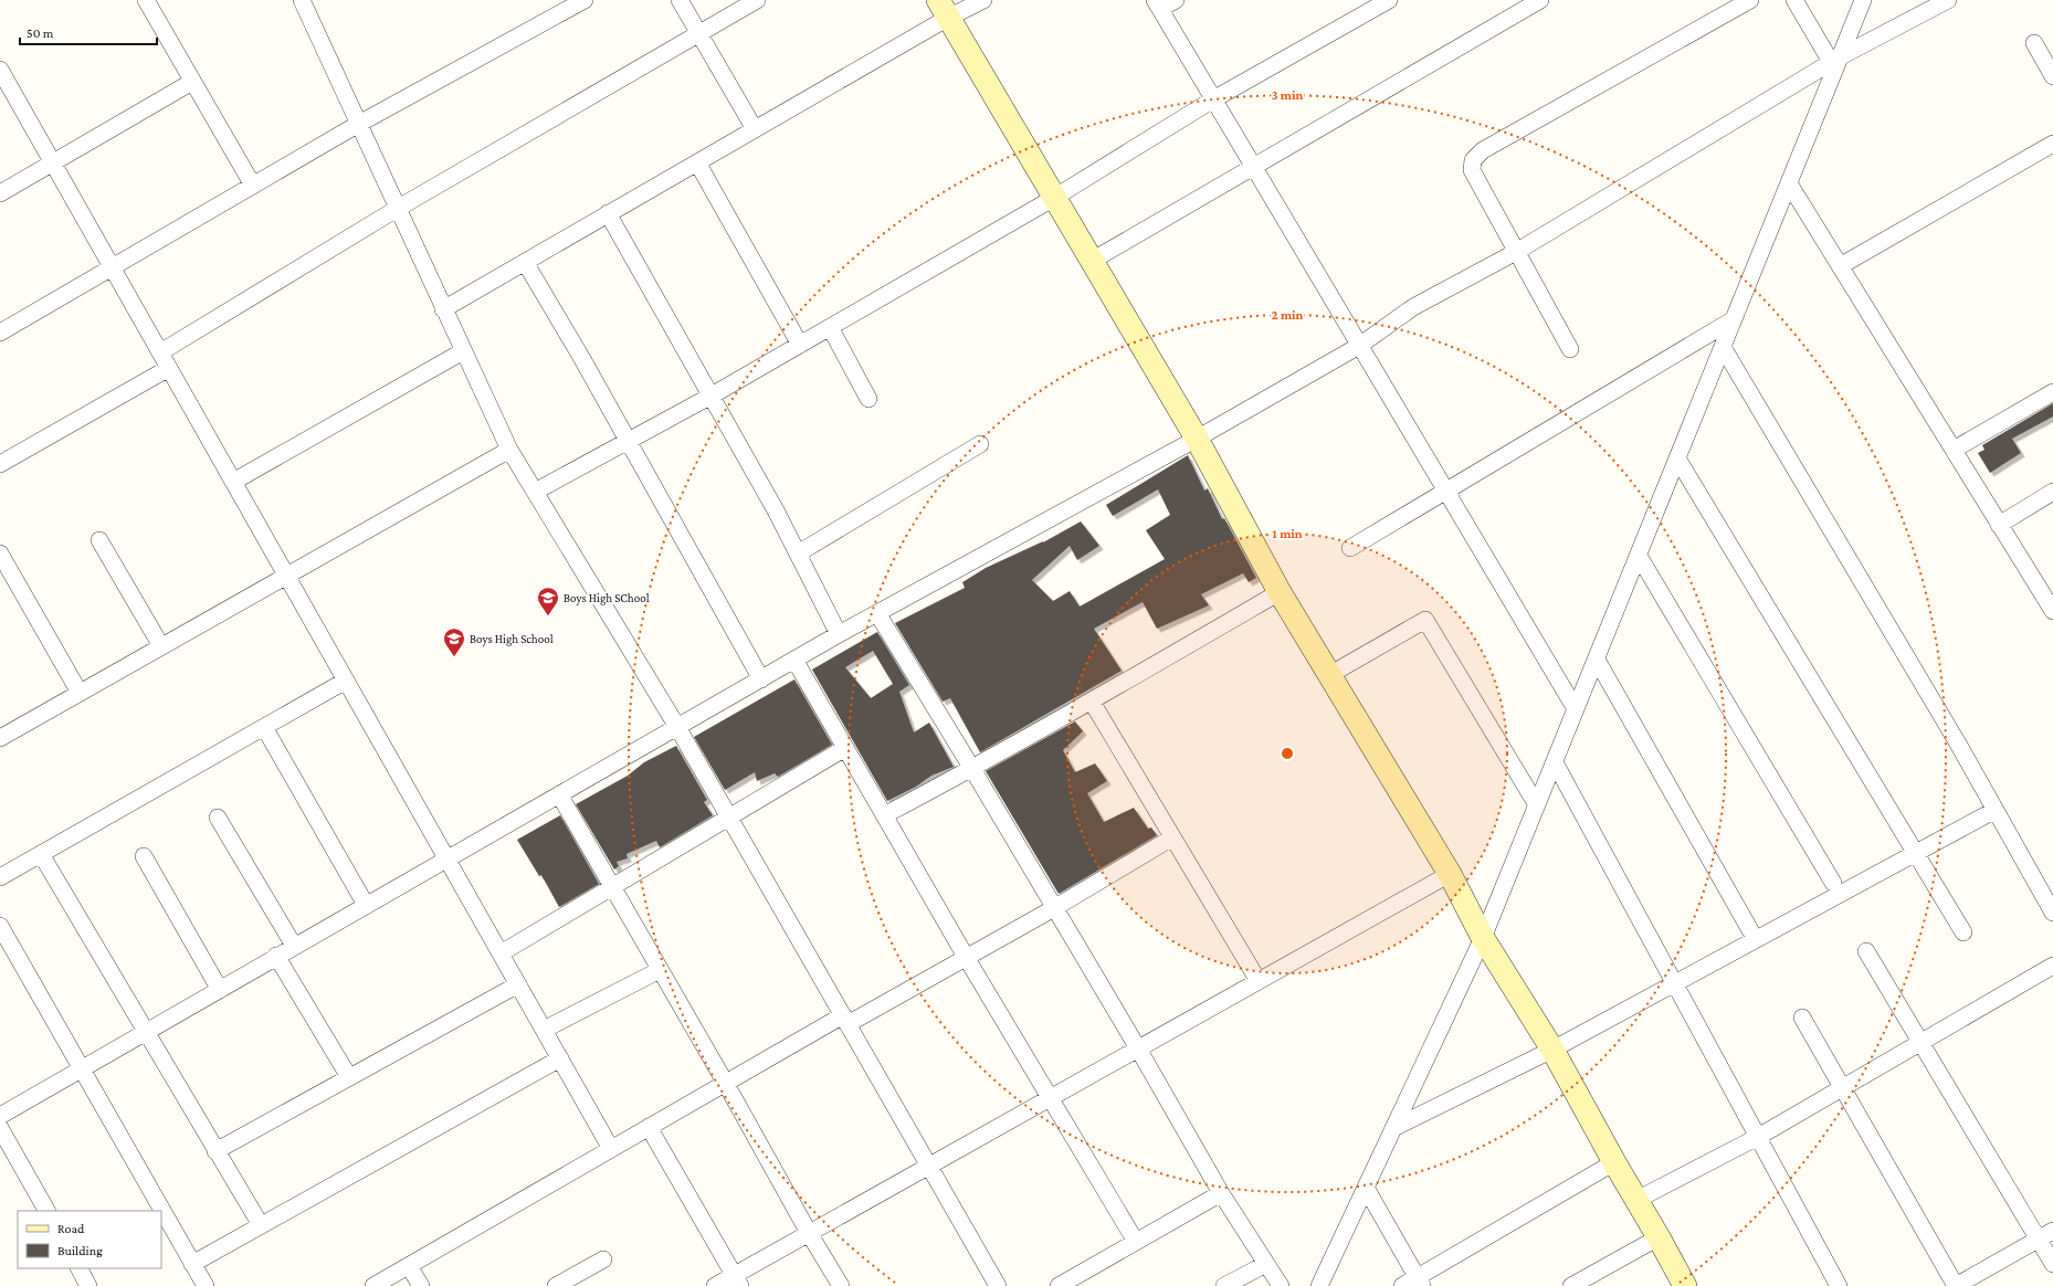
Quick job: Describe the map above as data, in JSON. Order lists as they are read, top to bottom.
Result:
{
  "places": {
    "school or university": ["Boys High SChool", "Boys High School"]
  },
  "legend": ["Road", "Building"],
  "scale_bar": "50 m",
  "rings": ["3 min", "2 min", "1 min"]
}
